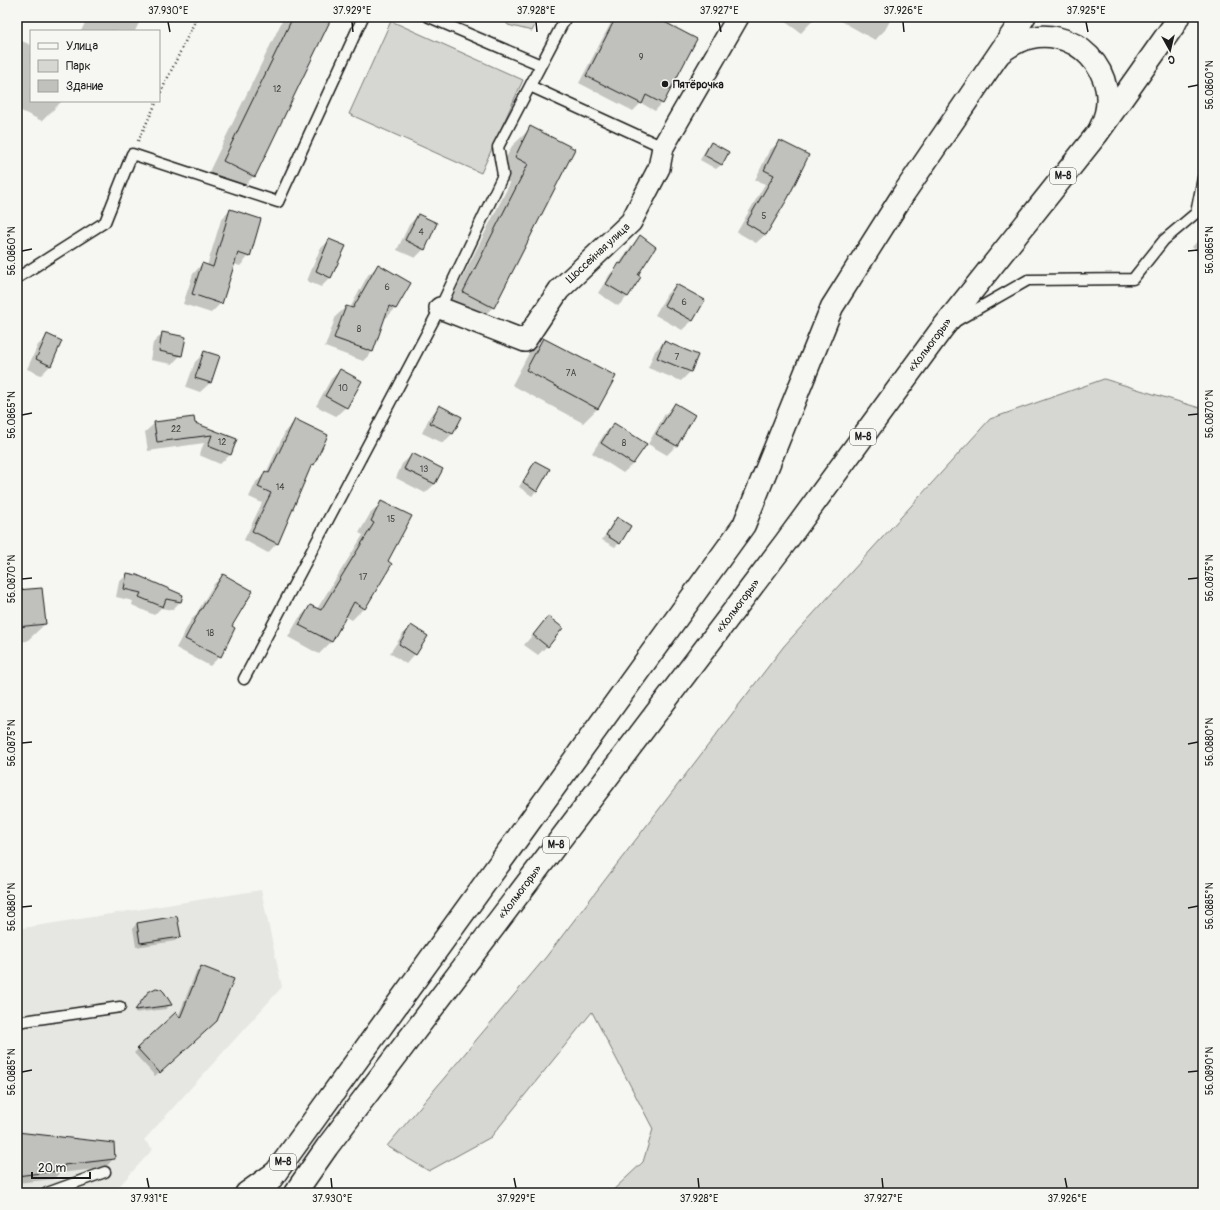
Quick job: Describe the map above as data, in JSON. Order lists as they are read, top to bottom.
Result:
{
  "streets": {
    "highway": ["М-8", "«Холмогоры»"],
    "street": ["Шоссейная улица"]
  },
  "places": ["Пятёрочка"],
  "house_numbers": [
    "9",
    "12",
    "5",
    "4",
    "6",
    "6",
    "8",
    "7",
    "7А",
    "10",
    "22",
    "12",
    "8",
    "13",
    "14",
    "15",
    "17",
    "18"
  ],
  "legend": ["Улица", "Парк", "Здание"],
  "scale_bar": "20 m",
  "north": "bottom",
  "coordinates": [
    "37.930°E",
    "37.929°E",
    "37.928°E",
    "37.927°E",
    "37.926°E",
    "37.925°E",
    "56.0860°N",
    "56.0865°N",
    "56.0870°N",
    "56.0875°N",
    "56.0880°N",
    "56.0885°N",
    "56.0890°N",
    "37.931°E"
  ]
}
